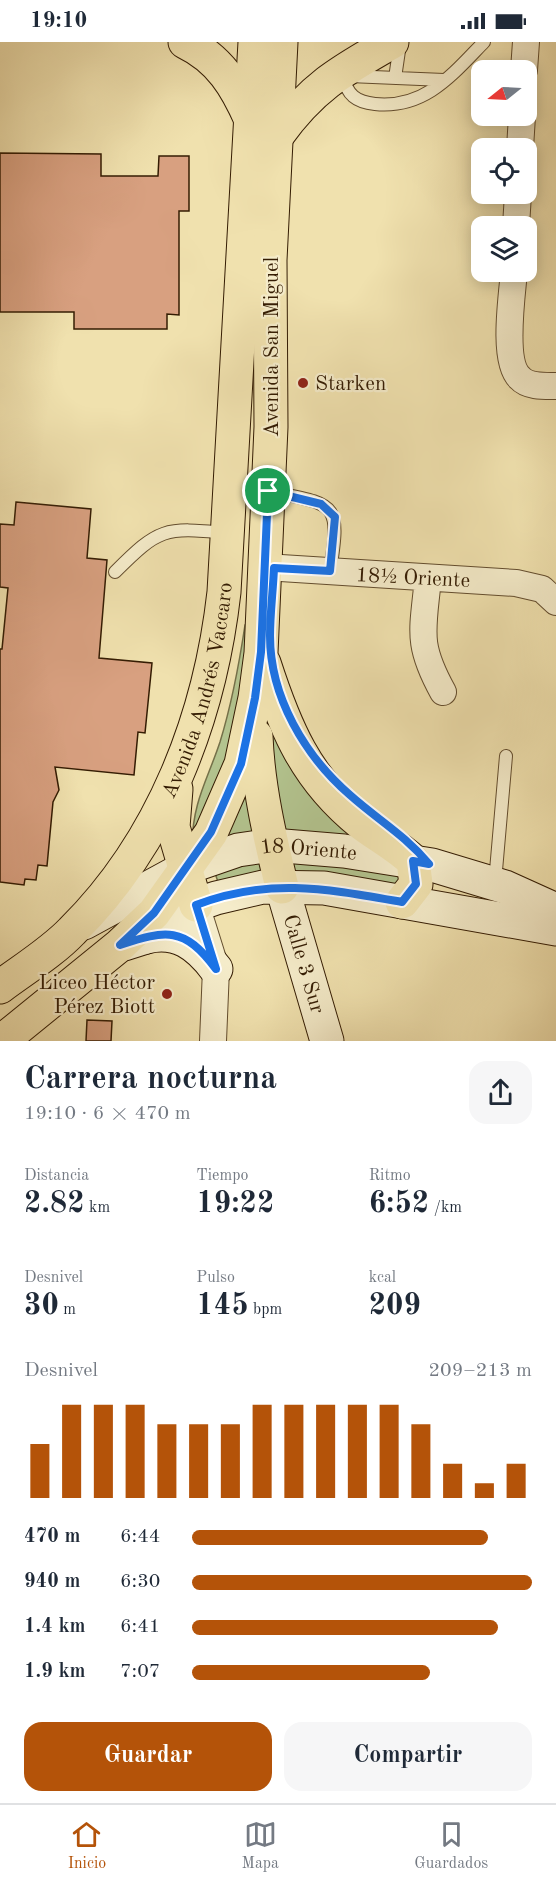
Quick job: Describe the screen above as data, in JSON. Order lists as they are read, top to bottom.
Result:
{
  "streets": {
    "main road": [
      "Avenida San Miguel",
      "Avenida Andrés Vaccaro",
      "18 Oriente",
      "Calle 3 Sur"
    ],
    "street": ["18½ Oriente"]
  },
  "crossings": [
    ["Avenida San Miguel", "18½ Oriente"],
    ["Avenida San Miguel", "Avenida Andrés Vaccaro"],
    ["Avenida Andrés Vaccaro", "18 Oriente"],
    ["18 Oriente", "Calle 3 Sur"]
  ],
  "places": ["Starken", "Liceo Héctor Pérez Biott"],
  "north": "left",
  "page": {
    "status": "19:10",
    "heading": ["Carrera nocturna", "19:10 · 6 × 470 m"],
    "stats": [
      ["Distancia", "2.82 km"],
      ["Tiempo", "19:22"],
      ["Ritmo", "6:52 /km"],
      ["Desnivel", "30 m"],
      ["Pulso", "145 bpm"],
      ["kcal", "209"]
    ],
    "chart": ["Desnivel", "209–213 m"],
    "list": [
      {
        "name": "470 m",
        "note": "6:44"
      },
      {
        "name": "940 m",
        "note": "6:30"
      },
      {
        "name": "1.4 km",
        "note": "6:41"
      },
      {
        "name": "1.9 km",
        "note": "7:07"
      }
    ],
    "buttons": ["Guardar", "Compartir"],
    "tabs": ["Inicio", "Mapa", "Guardados"]
  }
}
